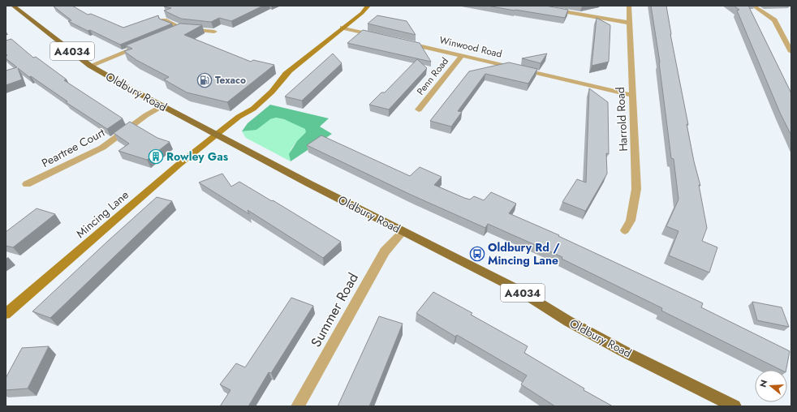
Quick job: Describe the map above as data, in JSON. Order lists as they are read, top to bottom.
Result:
{
  "streets": {
    "main road": ["A4034", "Oldbury Road"],
    "street": [
      "Winwood Road",
      "Penn Road",
      "Harrold Road",
      "Peartree Court",
      "Mincing Lane",
      "Summer Road"
    ]
  },
  "crossings": [
    ["Winwood Road", "Penn Road"],
    ["Winwood Road", "Harrold Road"],
    ["Oldbury Road", "Peartree Court"],
    ["Oldbury Road", "Mincing Lane"],
    ["Oldbury Road", "Summer Road"]
  ],
  "places": {
    "fuel station": ["Texaco"],
    "building": ["Rowley Gas"],
    "bus stop": ["Oldbury Rd / Mincing Lane"]
  },
  "north": "left"
}
